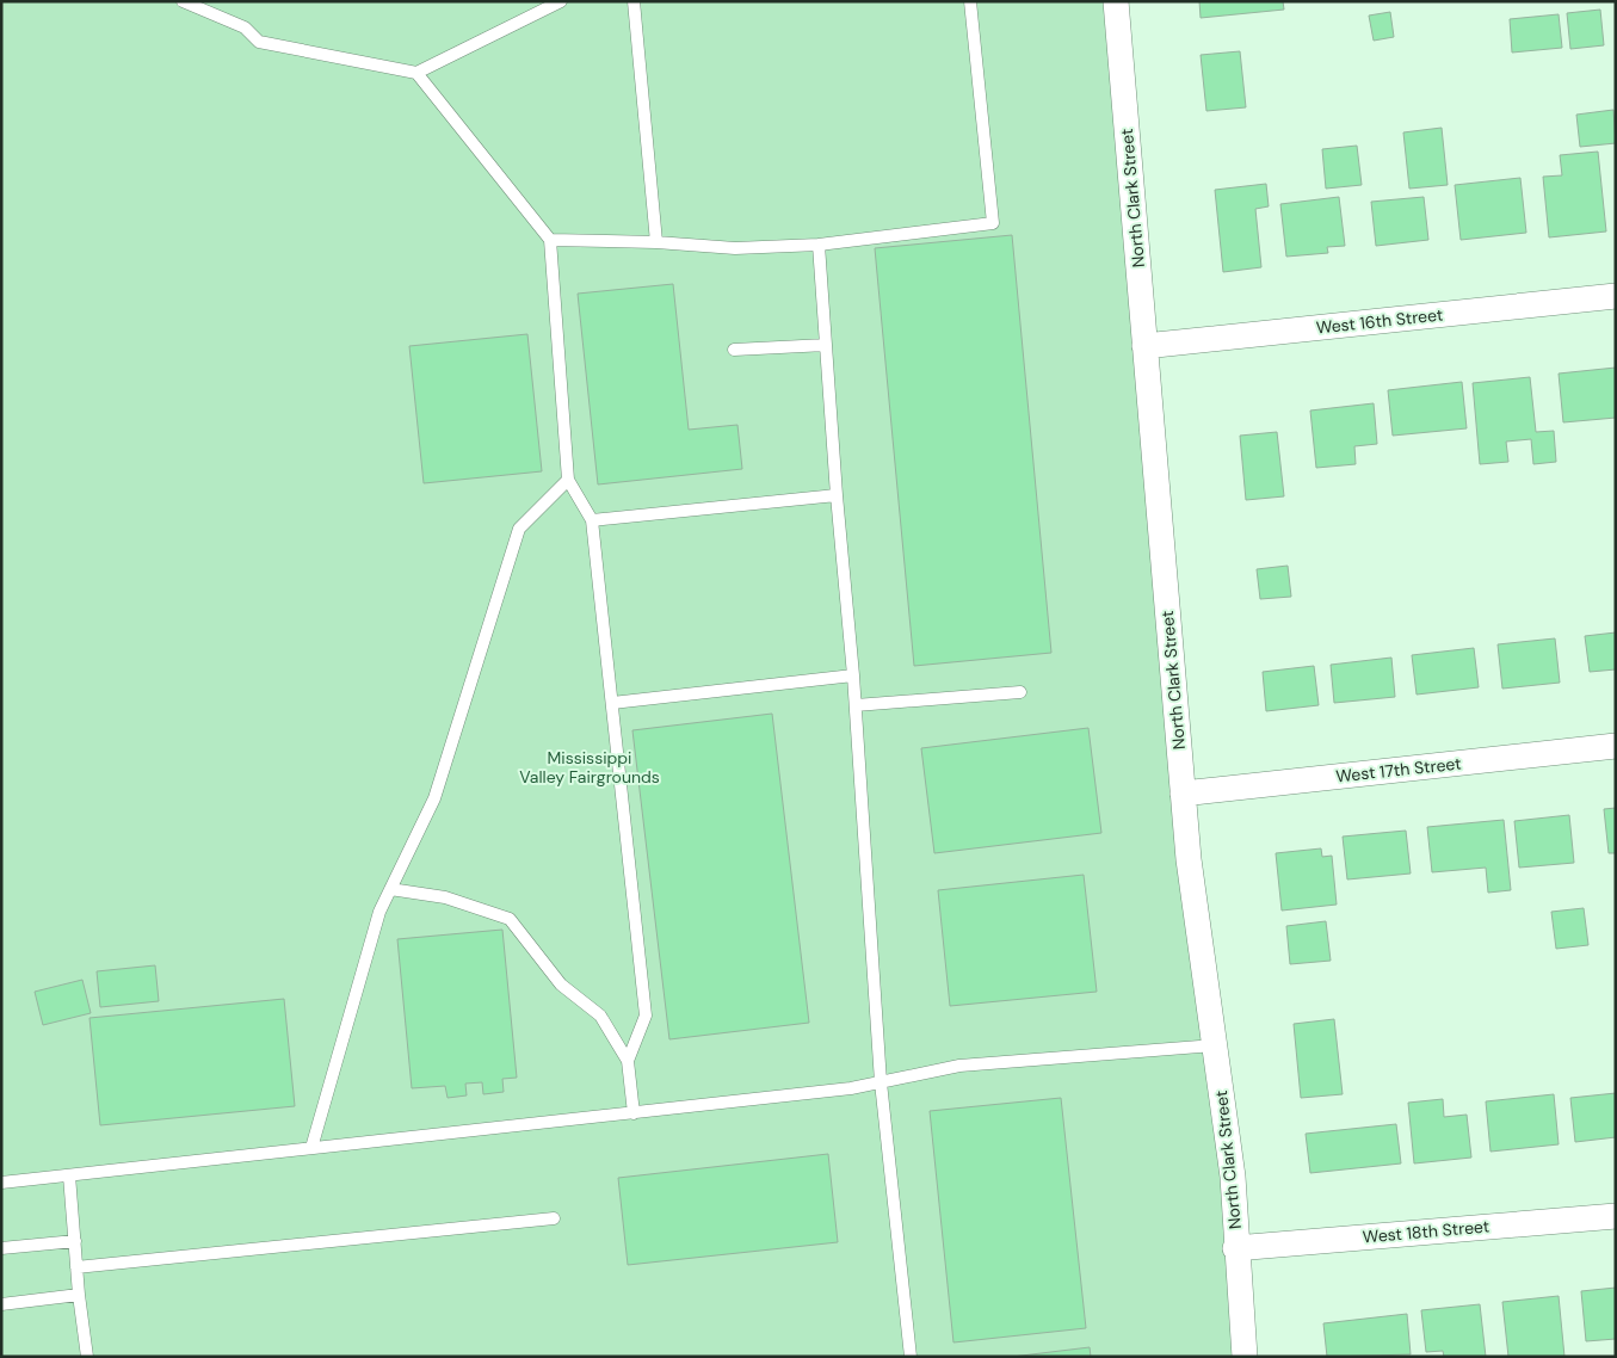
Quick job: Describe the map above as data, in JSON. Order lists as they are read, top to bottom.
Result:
{
  "streets": {
    "street": [
      "North Clark Street",
      "West 16th Street",
      "West 17th Street",
      "West 18th Street"
    ]
  },
  "crossings": [
    ["North Clark Street", "West 16th Street"],
    ["North Clark Street", "West 17th Street"],
    ["North Clark Street", "West 18th Street"]
  ],
  "parks": ["Mississippi Valley Fairgrounds"]
}
